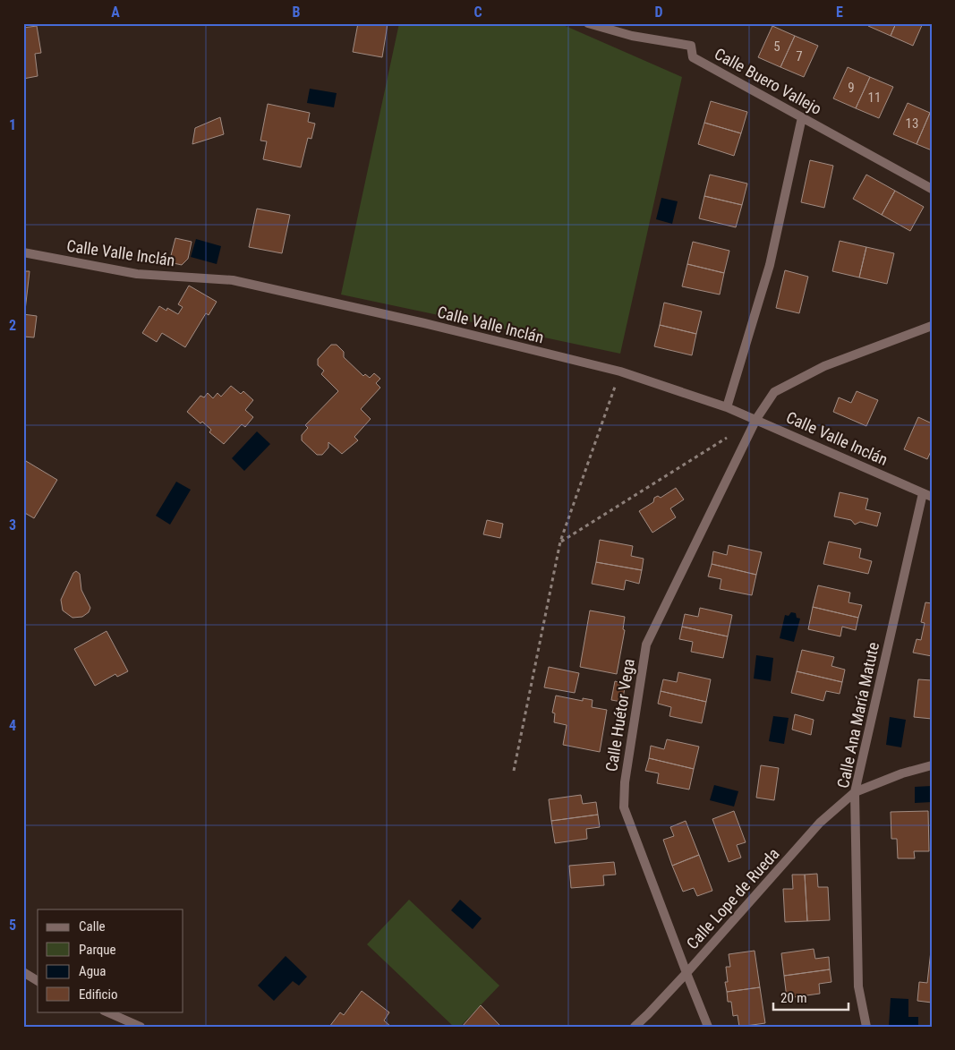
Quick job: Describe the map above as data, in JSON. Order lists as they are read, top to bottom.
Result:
{
  "streets": {
    "street": [
      "Calle Buero Vallejo",
      "Calle Valle Inclán",
      "Calle Huétor Vega",
      "Calle Ana María Matute",
      "Calle Lope de Rueda"
    ]
  },
  "crossings": [
    ["Calle Valle Inclán", "Calle Huétor Vega"],
    ["Calle Valle Inclán", "Calle Ana María Matute"],
    ["Calle Huétor Vega", "Calle Lope de Rueda"],
    ["Calle Ana María Matute", "Calle Lope de Rueda"]
  ],
  "house_numbers": [
    "5",
    "7",
    "9",
    "11",
    "13"
  ],
  "legend": [
    "Calle",
    "Parque",
    "Agua",
    "Edificio"
  ],
  "scale_bar": "20 m",
  "grid": {
    "columns": [
      "A",
      "B",
      "C",
      "D",
      "E"
    ],
    "rows": [
      "1",
      "2",
      "3",
      "4",
      "5"
    ]
  }
}
